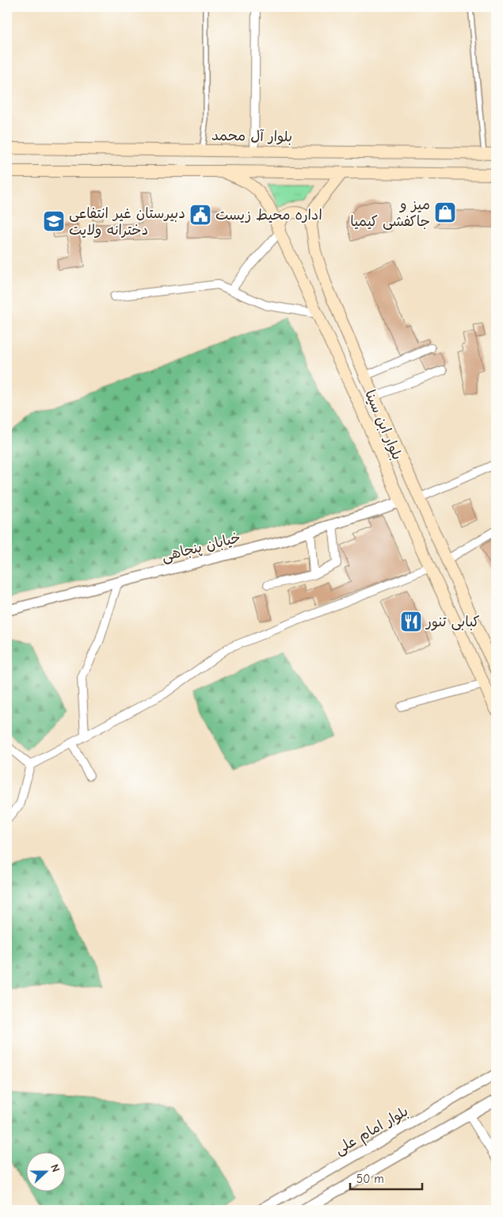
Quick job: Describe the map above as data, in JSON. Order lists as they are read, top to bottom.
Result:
{
  "streets": {
    "main road": ["بلوار آل محمد", "بلوار ابن سینا"],
    "street": ["خیابان پنجاهی", "بلوار امام علی"]
  },
  "crossings": [
    ["بلوار ابن سینا", "خیابان پنجاهی"]
  ],
  "places": {
    "shop": ["میز و جاکفشی کیمیا"],
    "public building": ["اداره محیط زیست"],
    "school or university": ["دبیرستان غیر انتفاعی دخترانه ولایت"],
    "restaurant": ["کبابی تنور"]
  },
  "scale_bar": "50 m",
  "north": "right"
}
